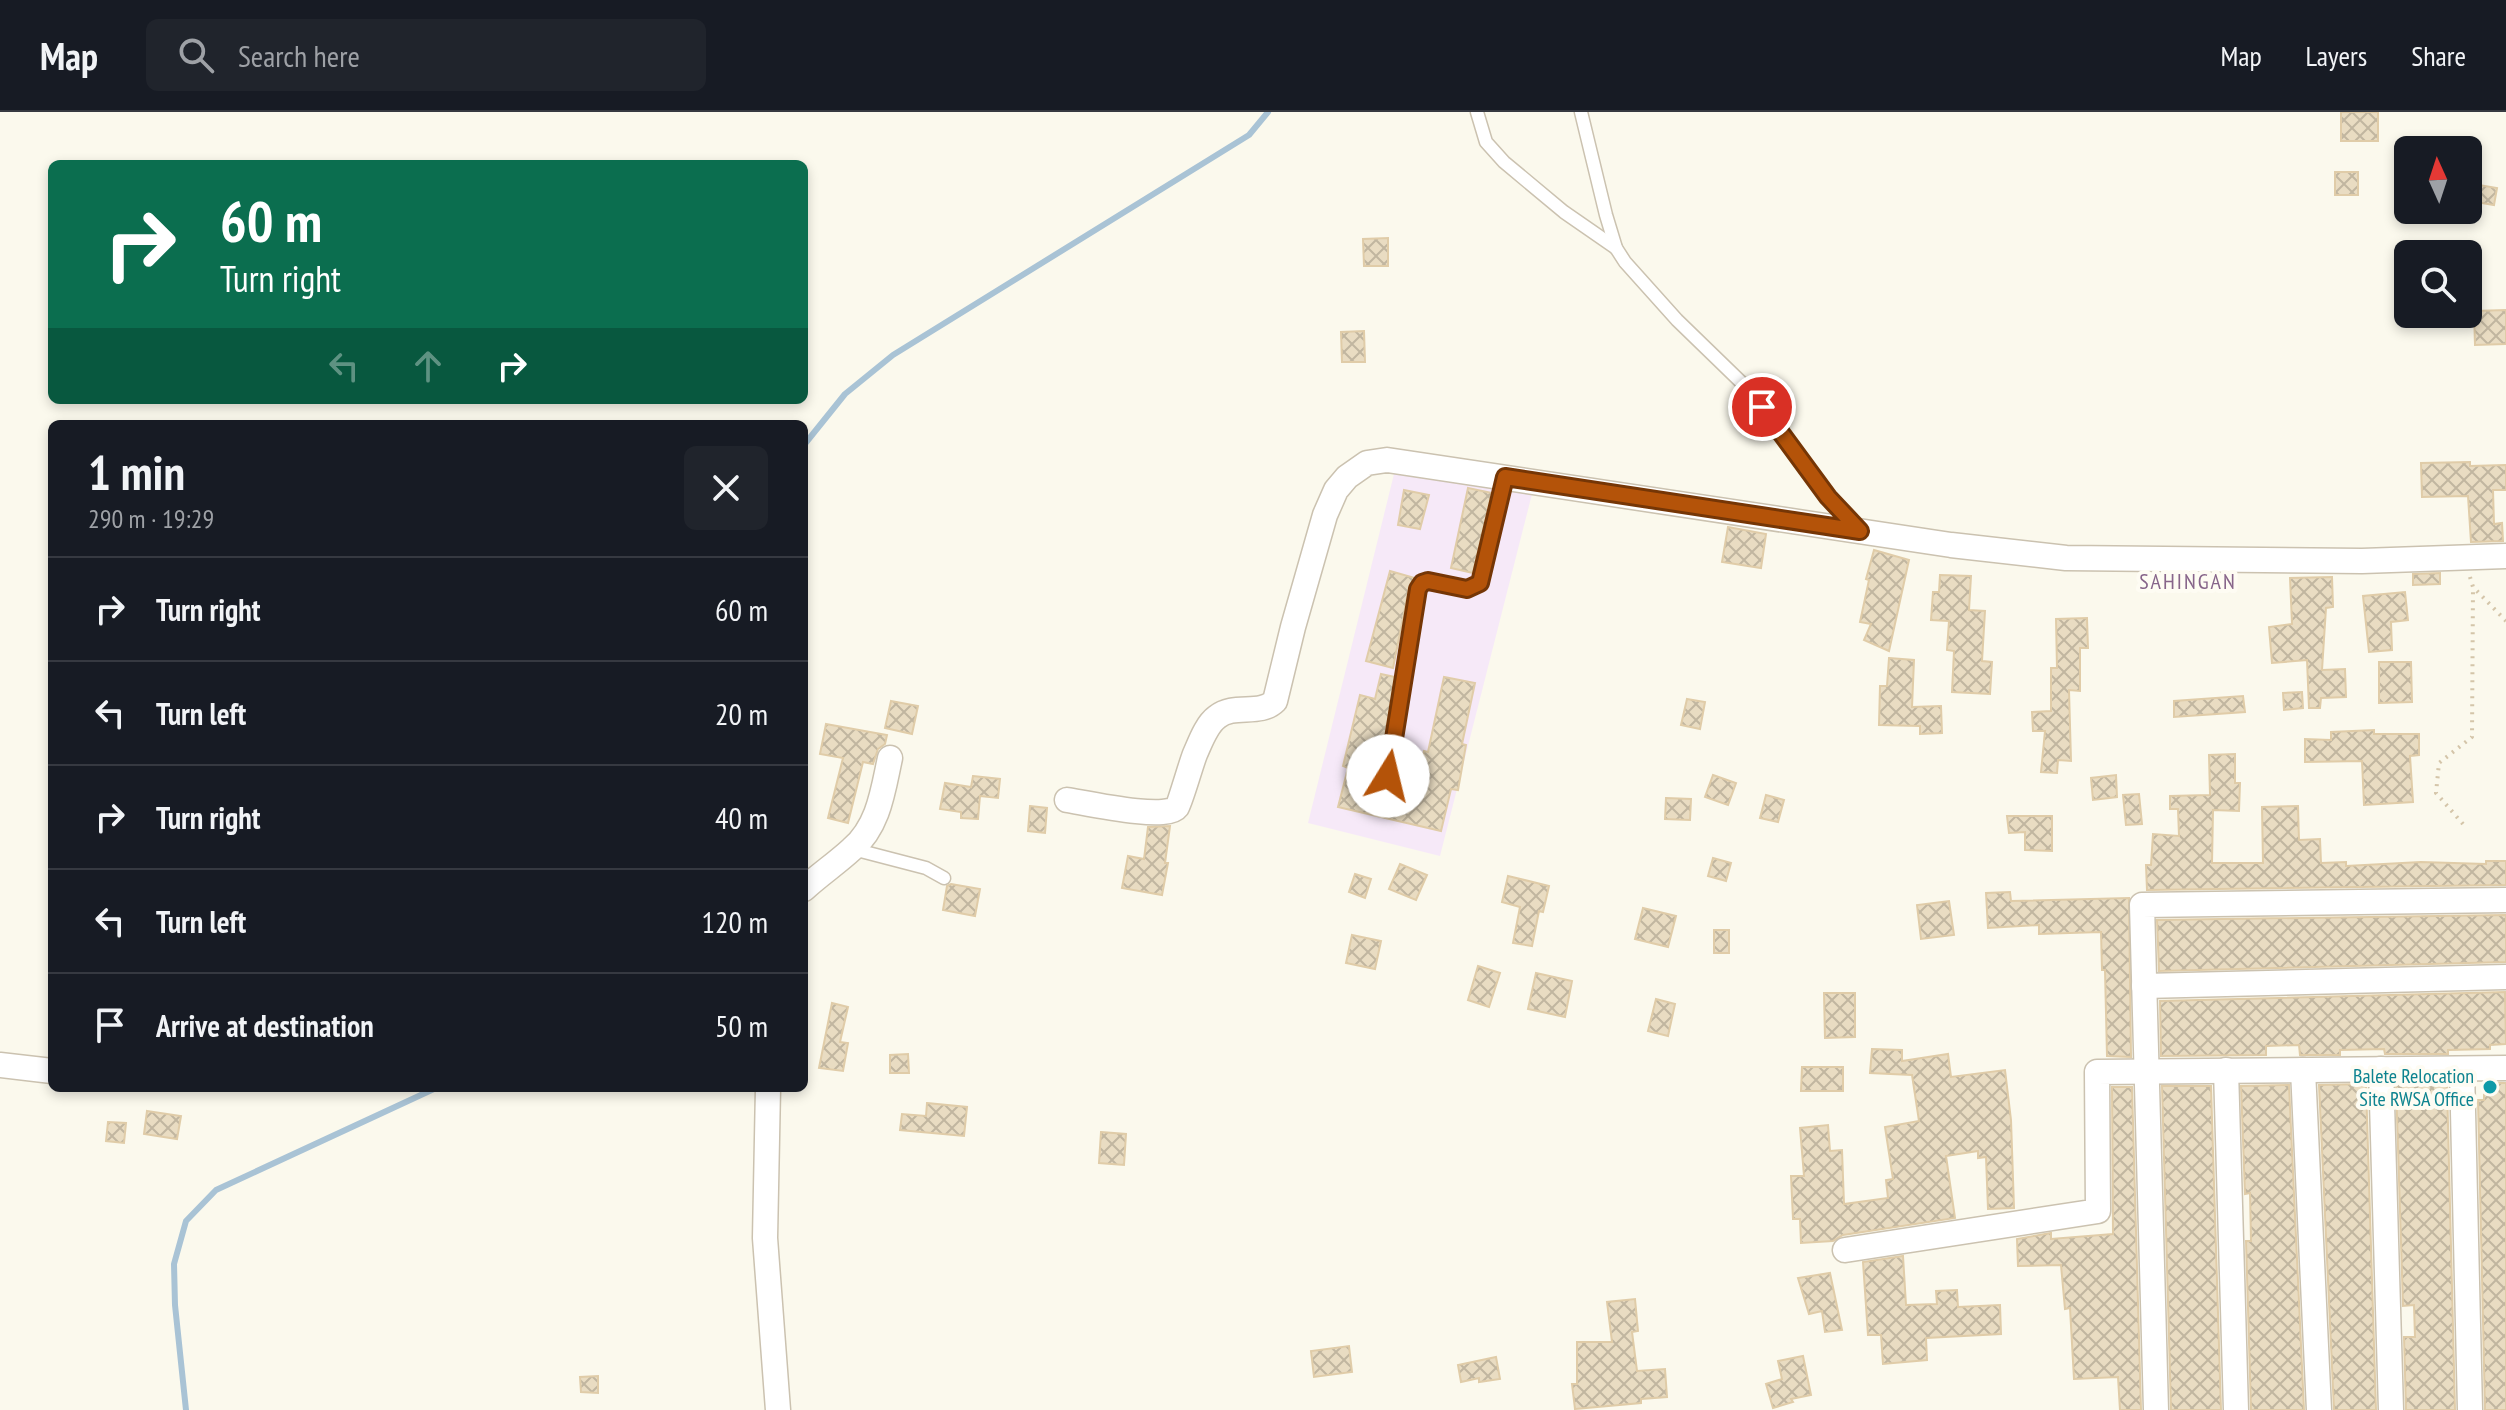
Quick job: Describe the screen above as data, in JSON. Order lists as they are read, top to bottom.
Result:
{
  "districts": ["SAHINGAN"],
  "places": ["Balete Relocation Site RWSA Office"],
  "north": "top",
  "page": {
    "header": "Map",
    "search": "Search here",
    "nav": ["Map", "Layers", "Share"],
    "turn": ["60 m", "Turn right"],
    "heading": ["1 min", "290 m · 19:29"],
    "list": [
      {
        "name": "Turn right",
        "value": "60 m"
      },
      {
        "name": "Turn left",
        "value": "20 m"
      },
      {
        "name": "Turn right",
        "value": "40 m"
      },
      {
        "name": "Turn left",
        "value": "120 m"
      },
      {
        "name": "Arrive at destination",
        "value": "50 m"
      }
    ]
  }
}
